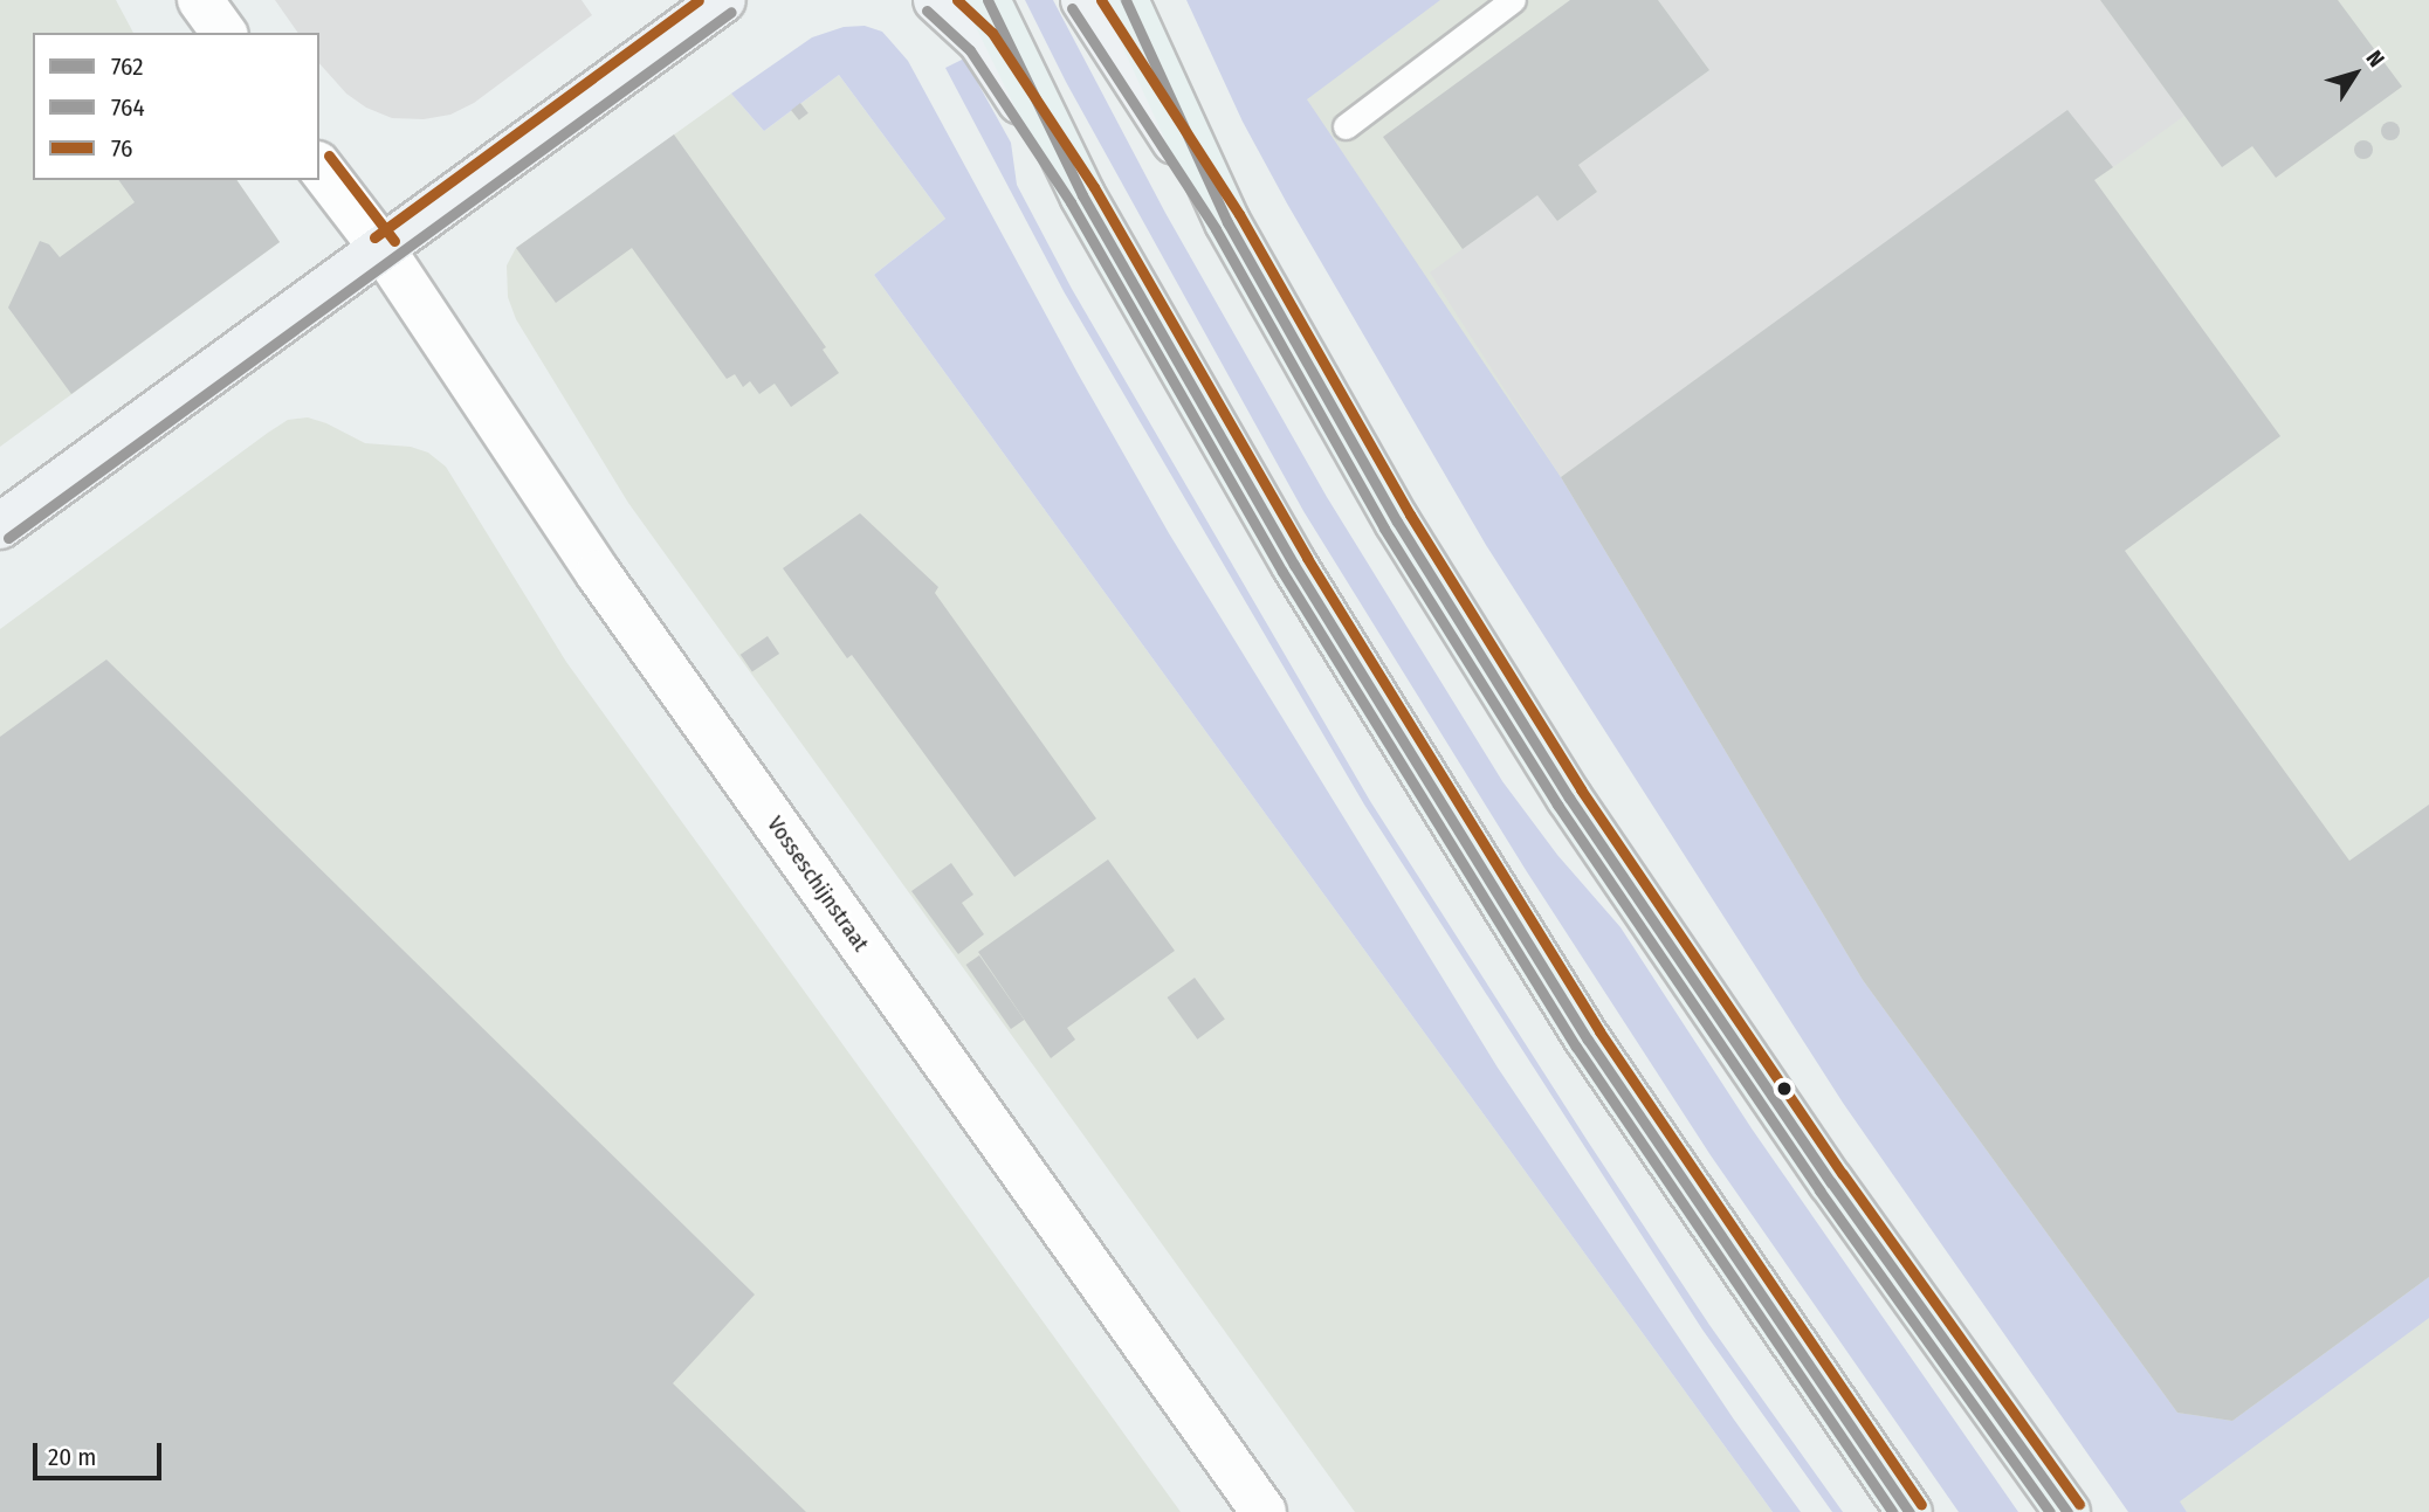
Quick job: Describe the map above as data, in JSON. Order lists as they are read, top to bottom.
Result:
{
  "streets": {
    "street": ["Vosseschijnstraat"]
  },
  "lines": ["transit line 762", "transit line 76", "transit line 764"],
  "legend": ["762", "764", "76"],
  "scale_bar": "20 m",
  "north": "top right"
}
